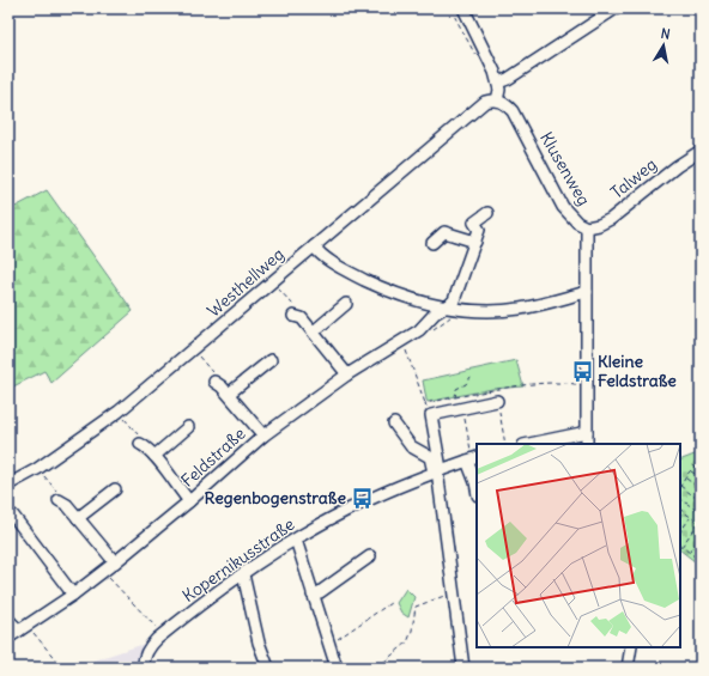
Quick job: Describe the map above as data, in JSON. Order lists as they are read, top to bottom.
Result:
{
  "streets": {
    "street": [
      "Klusenweg",
      "Talweg",
      "Westhellweg",
      "Feldstraße",
      "Kopernikusstraße"
    ]
  },
  "crossings": [
    ["Klusenweg", "Talweg"],
    ["Klusenweg", "Westhellweg"]
  ],
  "places": {
    "bus stop": ["Kleine Feldstraße", "Regenbogenstraße"]
  },
  "north": "top"
}
